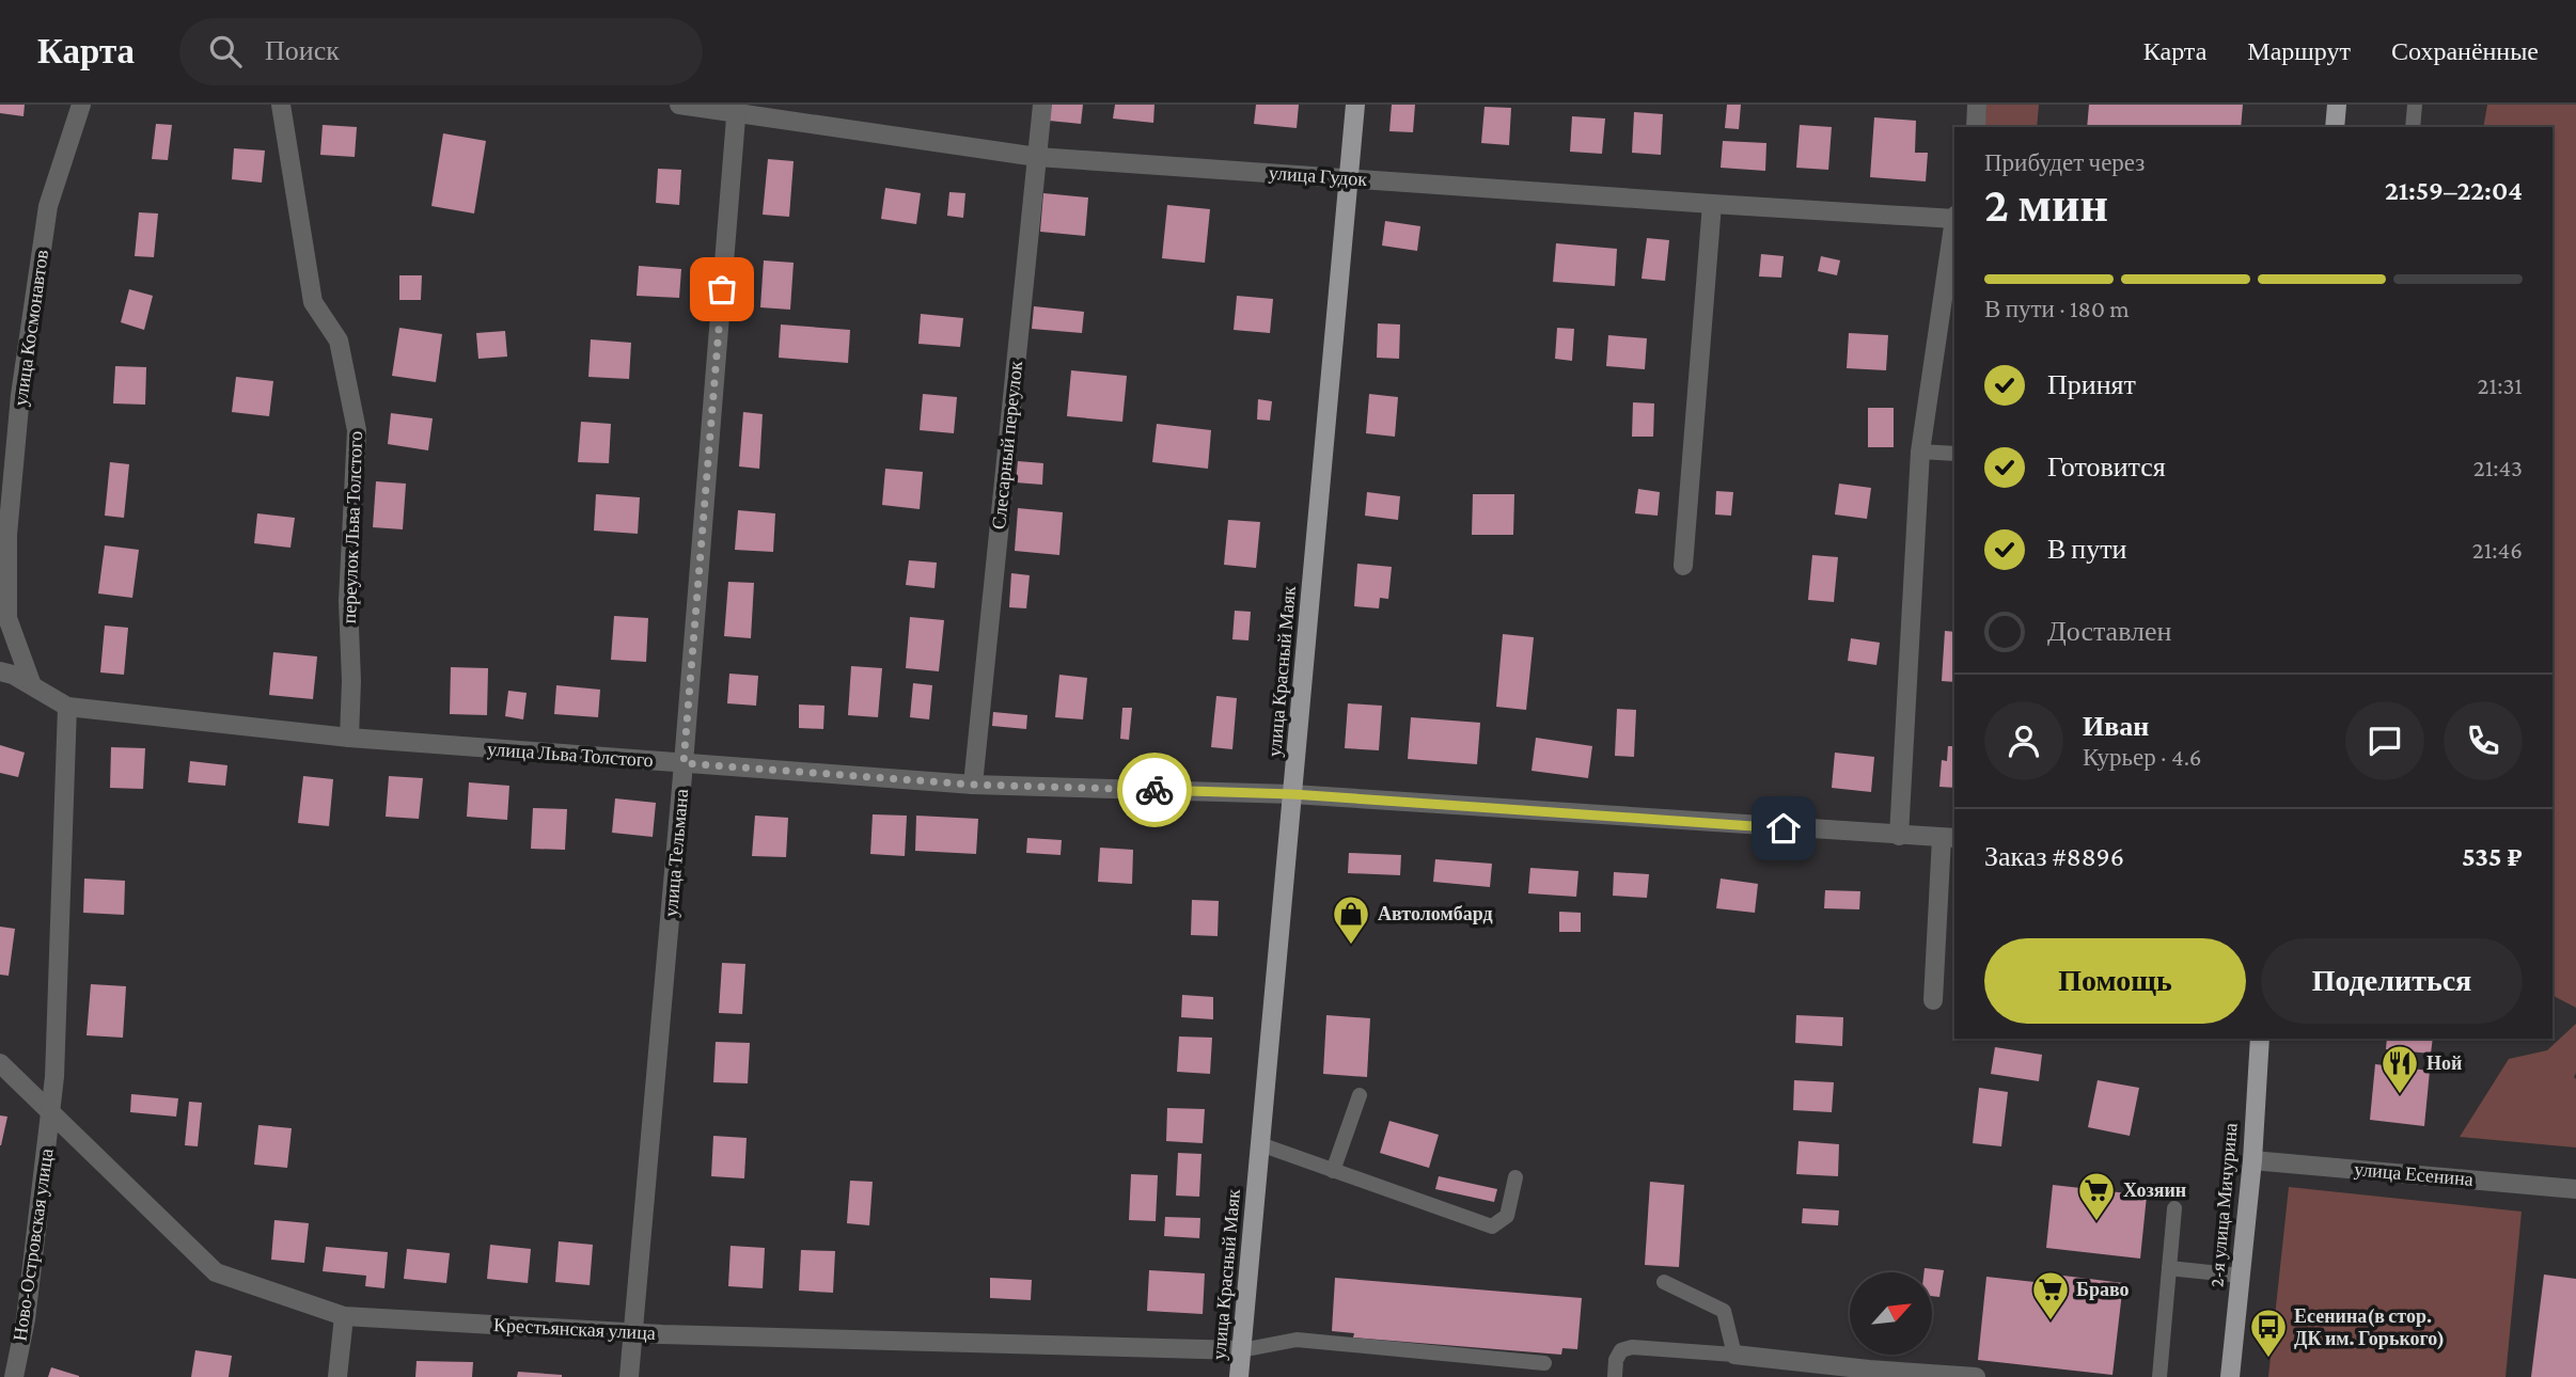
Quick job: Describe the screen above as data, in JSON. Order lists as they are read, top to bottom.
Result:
{
  "streets": {
    "main road": ["улица Красный Маяк", "2-я улица Мичурина"],
    "street": [
      "улица Гудок",
      "улица Космонавтов",
      "Слесарный переулок",
      "переулок Льва Толстого",
      "улица Льва Толстого",
      "улица Тельмана",
      "улица Есенина",
      "Ново-Островская улица",
      "Крестьянская улица"
    ]
  },
  "crossings": [
    ["улица Гудок", "Слесарный переулок"],
    ["улица Гудок", "улица Красный Маяк"],
    ["улица Гудок", "улица Тельмана"],
    ["улица Космонавтов", "улица Льва Толстого"],
    ["Слесарный переулок", "улица Льва Толстого"],
    ["переулок Льва Толстого", "улица Льва Толстого"],
    ["улица Красный Маяк", "улица Льва Толстого"],
    ["улица Красный Маяк", "Крестьянская улица"],
    ["улица Льва Толстого", "улица Тельмана"],
    ["улица Льва Толстого", "Ново-Островская улица"],
    ["улица Тельмана", "Крестьянская улица"],
    ["улица Есенина", "2-я улица Мичурина"],
    ["Ново-Островская улица", "Крестьянская улица"]
  ],
  "places": {
    "shop": ["Автоломбард"],
    "restaurant": ["Ной"],
    "supermarket": ["Хозяин", "Браво"],
    "bus stop": ["Есенина(в стор. ДК им. Горького)"]
  },
  "north": "top right",
  "page": {
    "header": "Карта",
    "search": "Поиск",
    "nav": ["Карта", "Маршрут", "Сохранённые"],
    "heading": ["2 мин", "Прибудет через", "21:59–22:04"],
    "panel": [
      "Иван",
      "Курьер · 4.6",
      "Заказ #8896",
      "535 ₽"
    ],
    "bar": "В пути · 180 m",
    "list": [
      ["Принят", "21:31"],
      ["Готовится", "21:43"],
      ["В пути", "21:46"],
      "Доставлен"
    ],
    "buttons": ["Помощь", "Поделиться"]
  }
}
